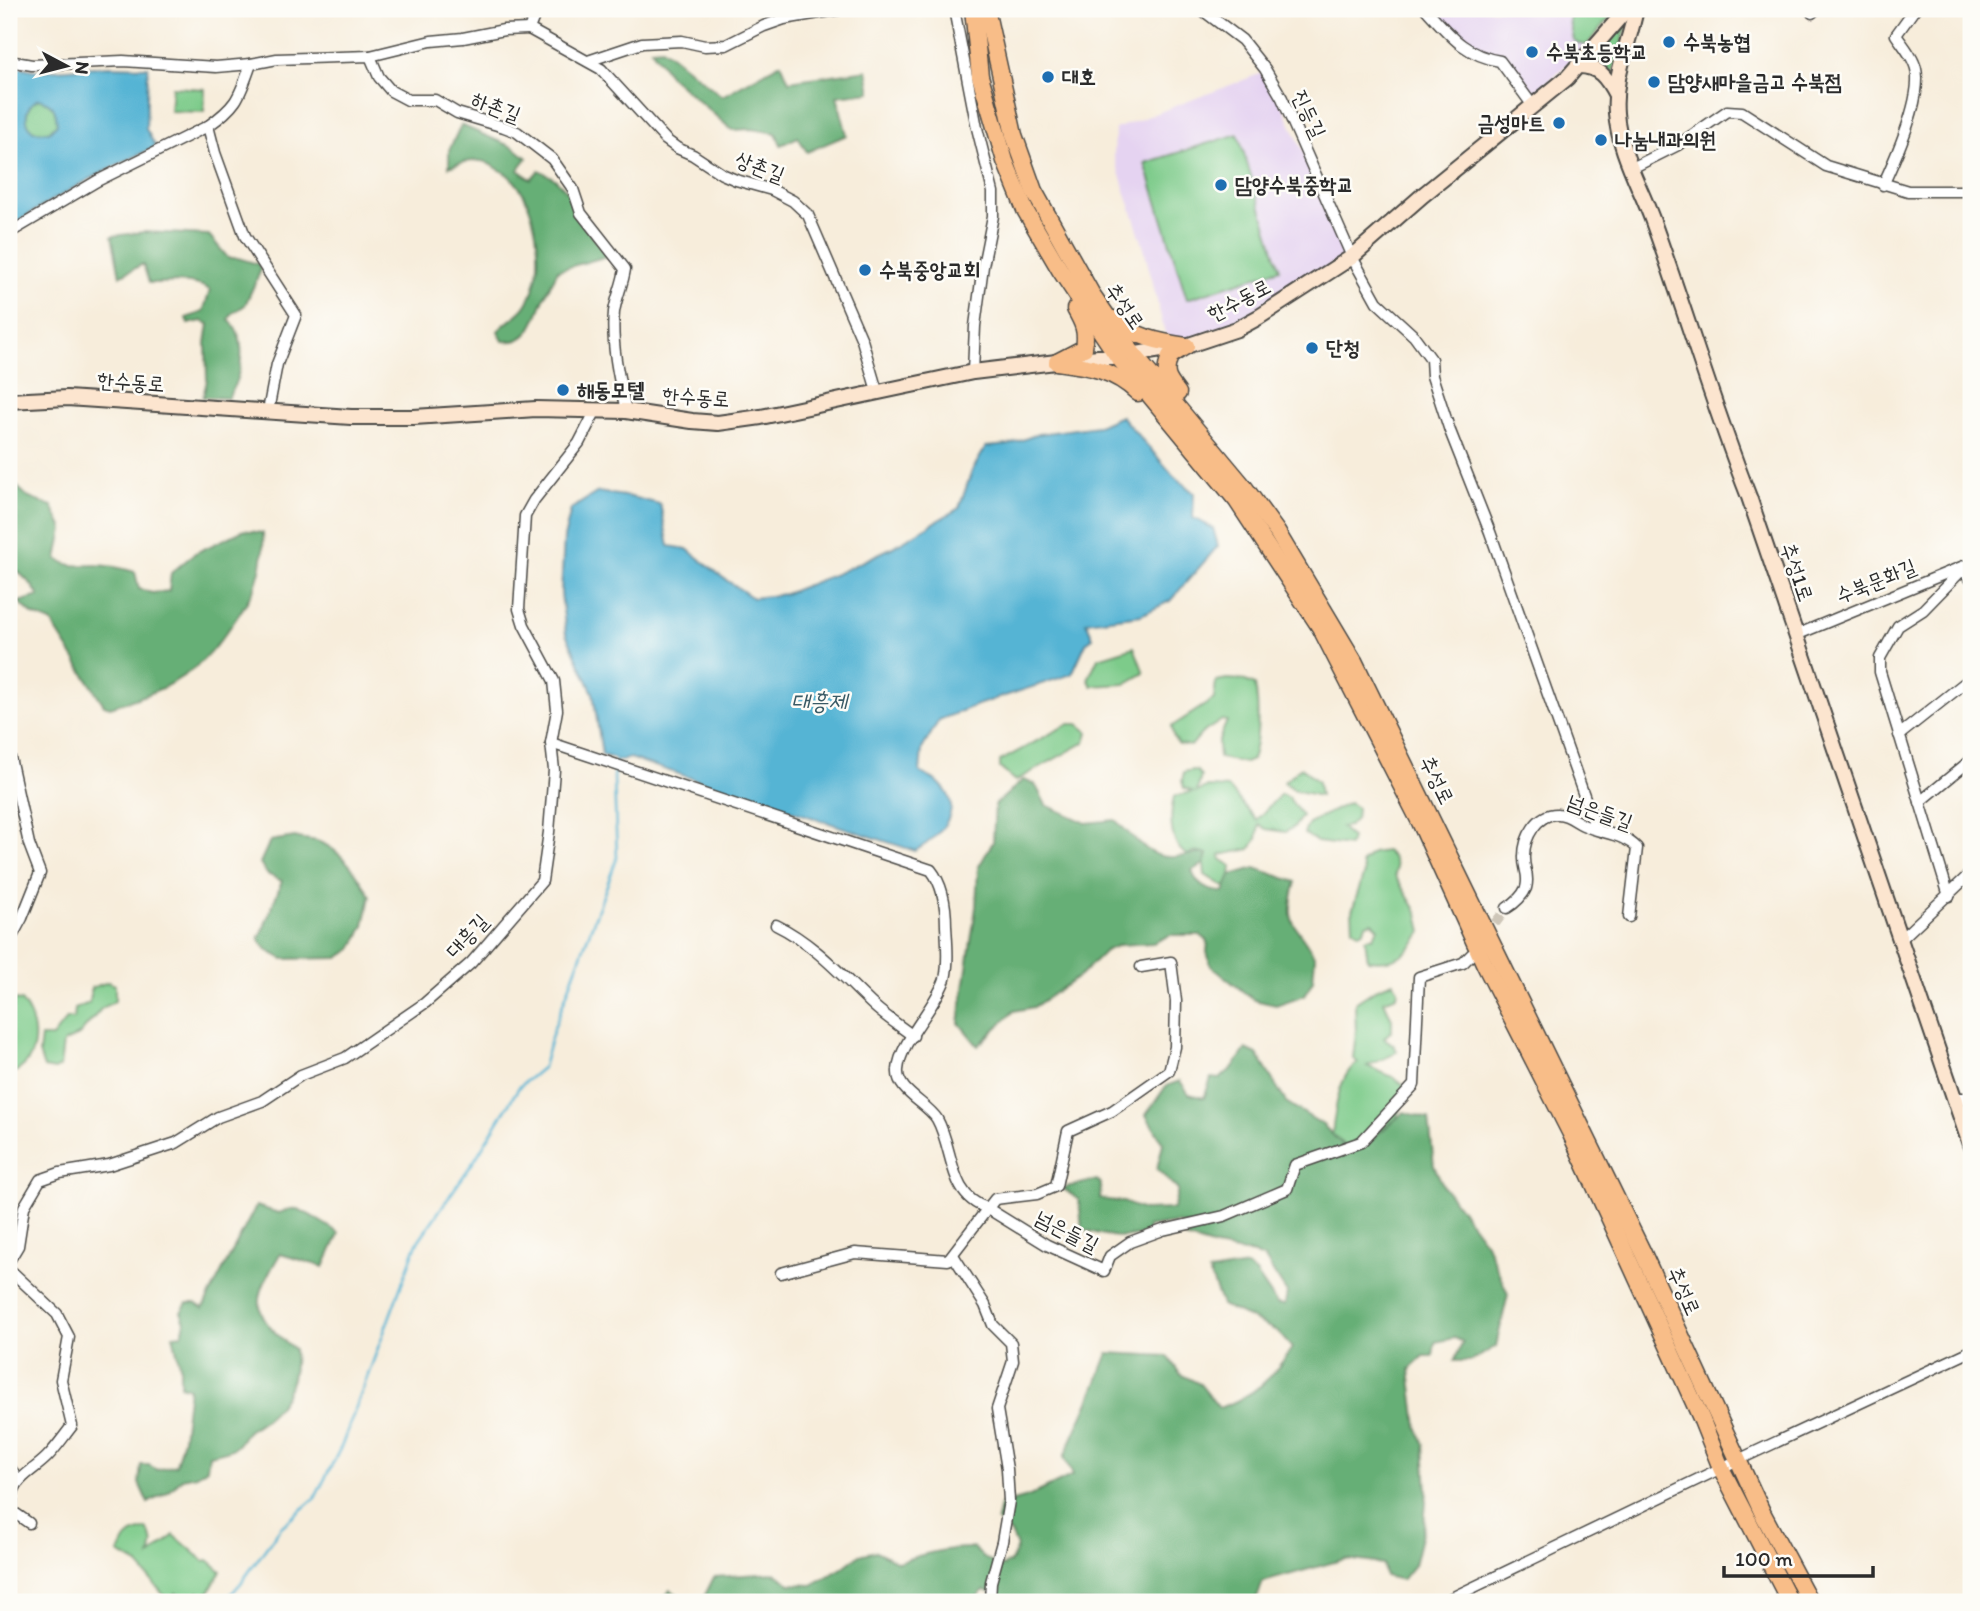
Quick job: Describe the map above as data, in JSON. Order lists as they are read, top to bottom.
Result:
{
  "streets": {
    "main road": ["추성로"],
    "street": [
      "하촌길",
      "진등길",
      "상촌길",
      "한수동로",
      "추성1로",
      "수북문화길",
      "넘은들길",
      "대흥길"
    ]
  },
  "crossings": [
    ["하촌길", "한수동로"],
    ["진등길", "한수동로"],
    ["상촌길", "한수동로"],
    ["한수동로", "추성로"],
    ["한수동로", "대흥길"],
    ["추성1로", "수북문화길"]
  ],
  "water": ["대흥제"],
  "places": [
    "수북농협",
    "수북초등학교",
    "대호",
    "담양새마을금고 수북점",
    "금성마트",
    "나눔내과의원",
    "담양수북중학교",
    "수북중앙교회",
    "단청",
    "해동모텔"
  ],
  "scale_bar": "100 m",
  "north": "right"
}
